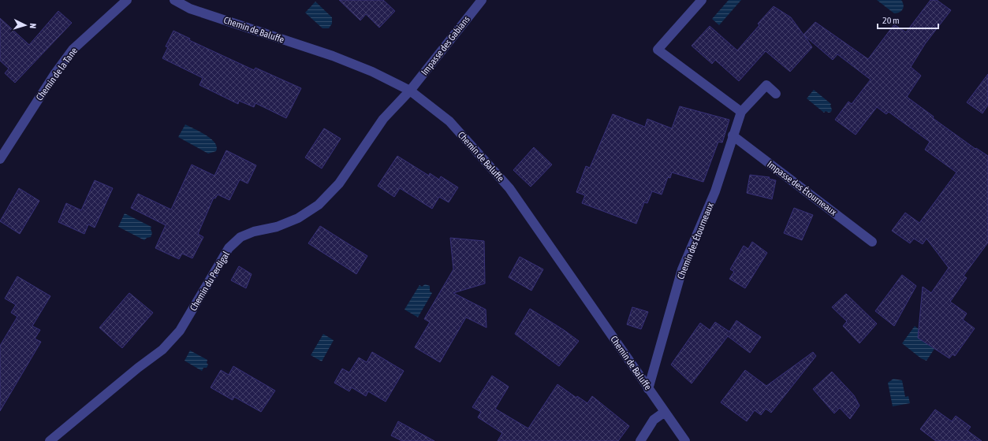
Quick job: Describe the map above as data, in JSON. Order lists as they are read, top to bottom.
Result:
{
  "streets": {
    "street": [
      "Chemin de Baluffe",
      "Impasse des Gabians",
      "Chemin de la Tane",
      "Impasse des Étourneaux",
      "Chemin des Étourneaux",
      "Chemin du Perdigal"
    ]
  },
  "crossings": [
    ["Chemin de Baluffe", "Impasse des Gabians"],
    ["Chemin de Baluffe", "Chemin des Étourneaux"],
    ["Chemin de Baluffe", "Chemin du Perdigal"],
    ["Impasse des Gabians", "Chemin du Perdigal"],
    ["Impasse des Étourneaux", "Chemin des Étourneaux"]
  ],
  "scale_bar": "20 m",
  "north": "right"
}
